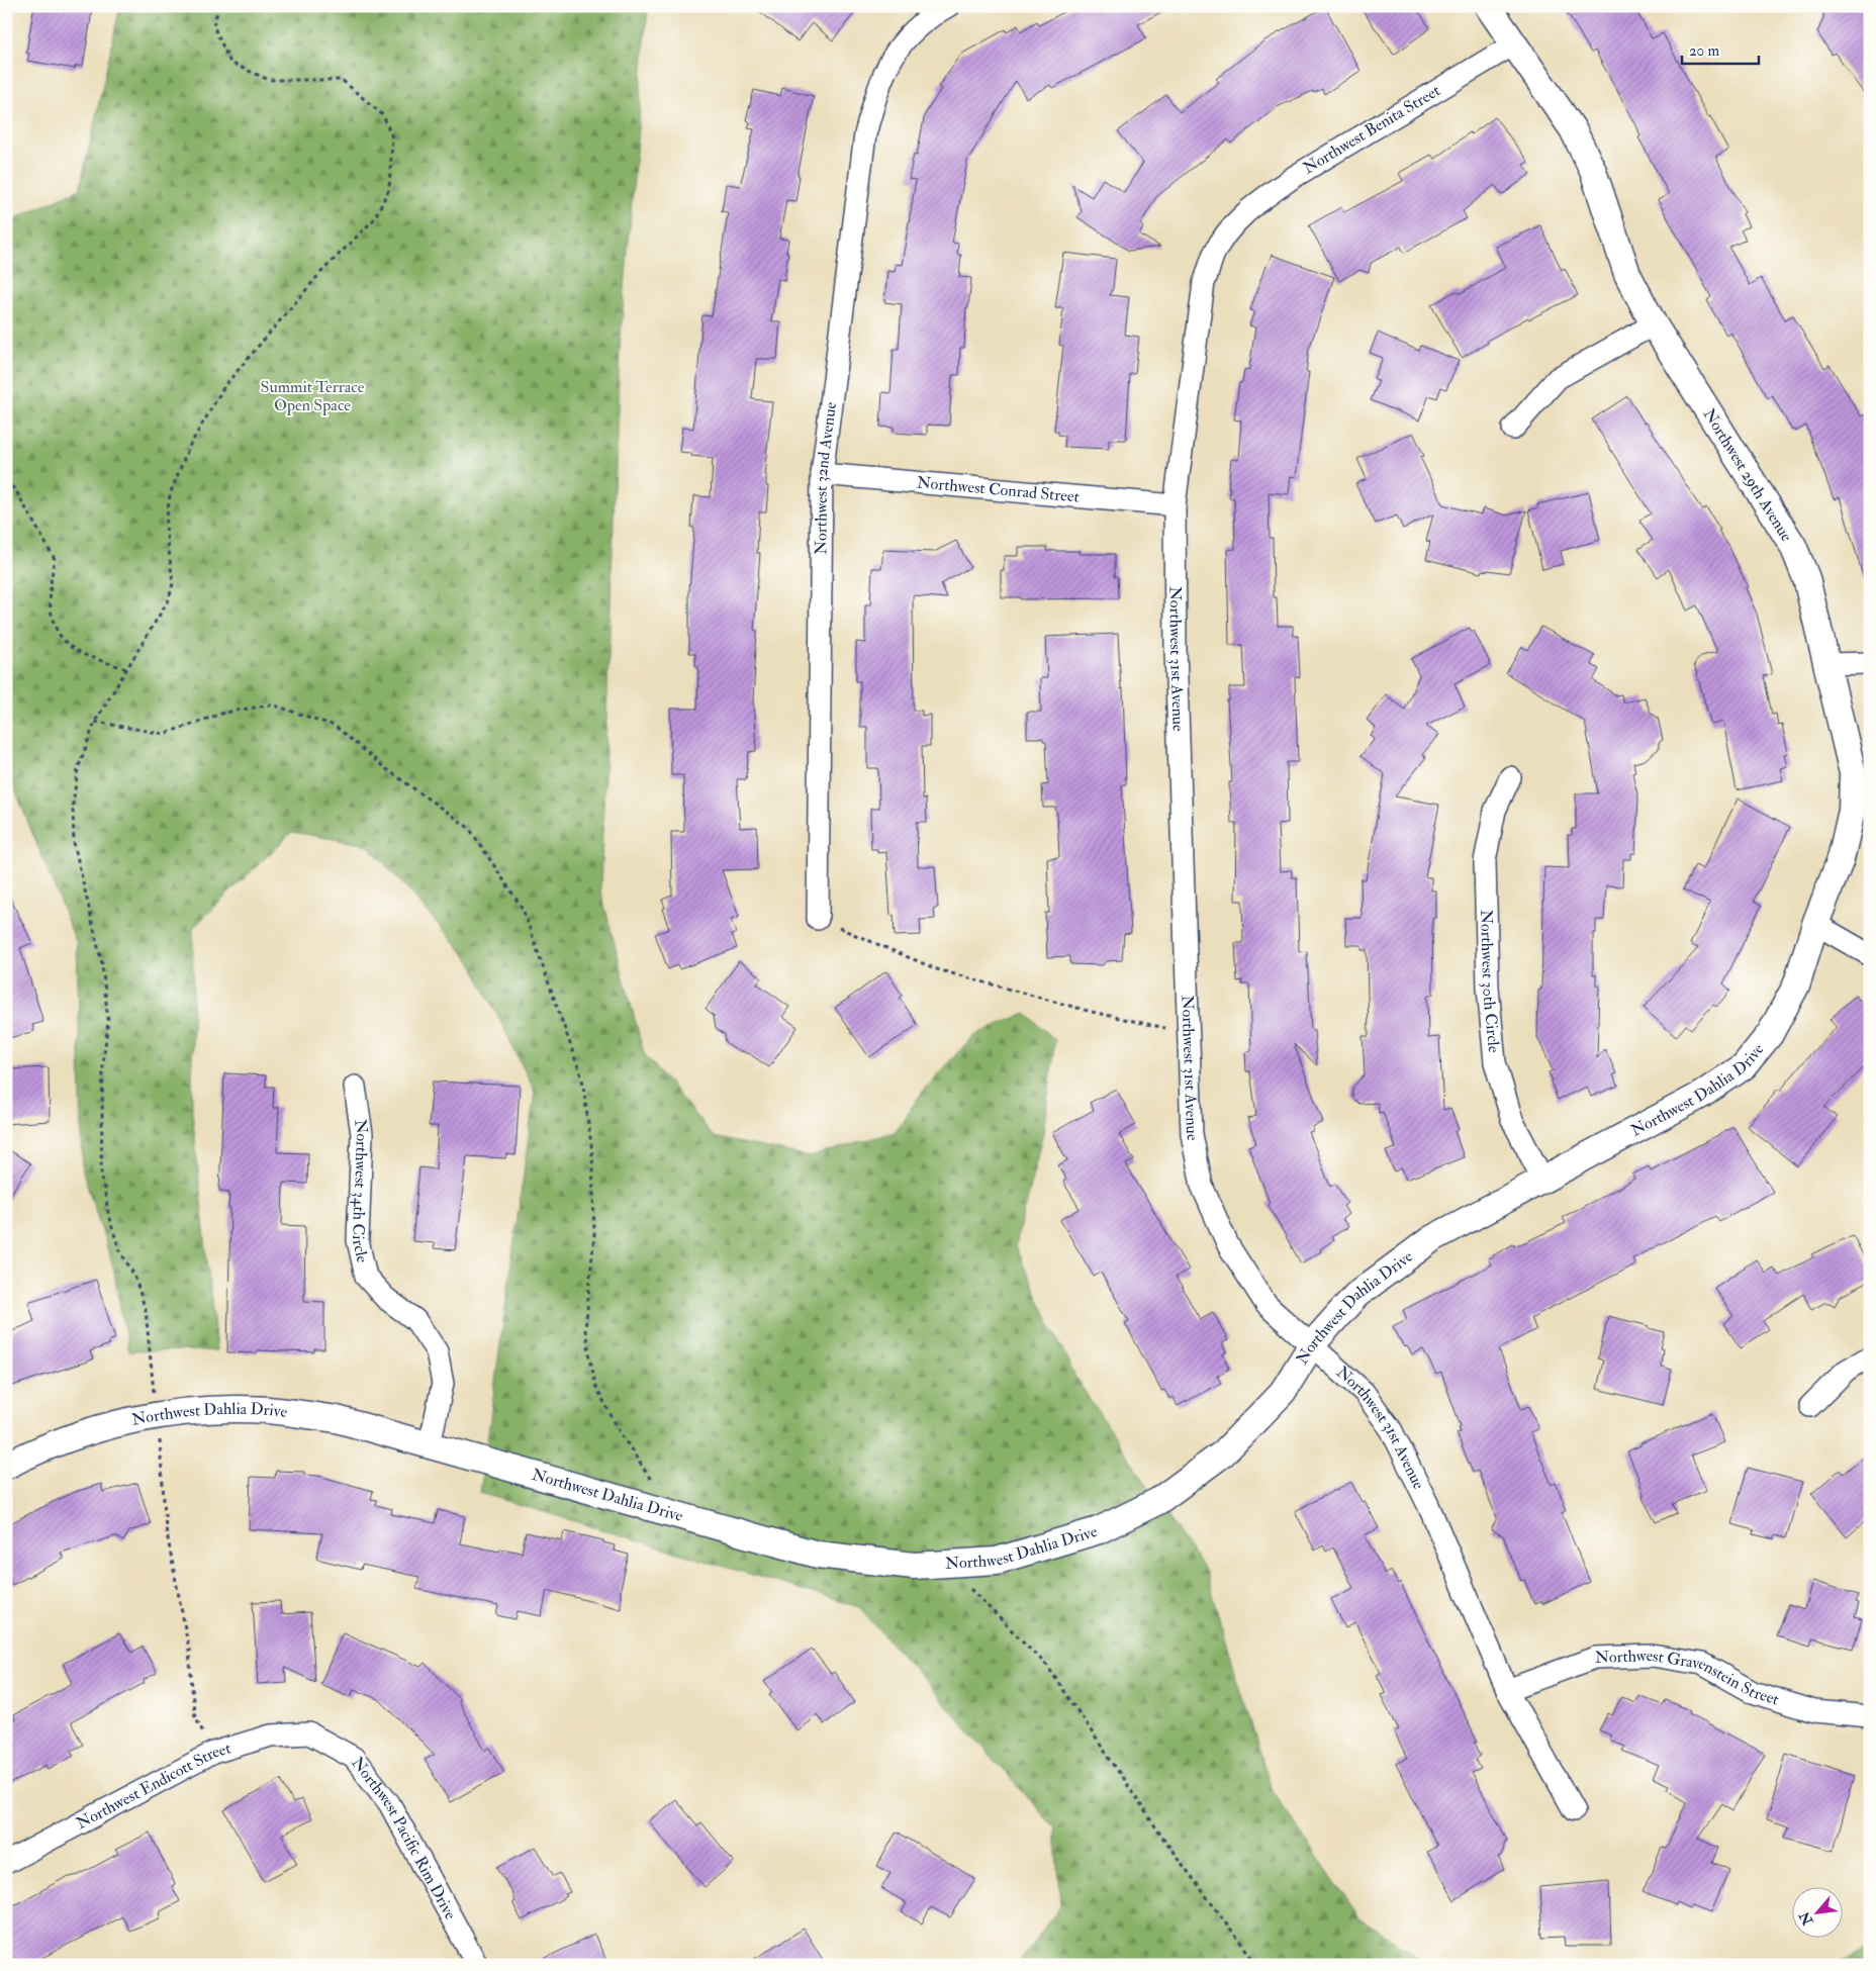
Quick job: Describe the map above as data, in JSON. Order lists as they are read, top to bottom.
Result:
{
  "streets": {
    "street": [
      "Northwest Benita Street",
      "Northwest 29th Avenue",
      "Northwest 32nd Avenue",
      "Northwest Conrad Street",
      "Northwest 31st Avenue",
      "Northwest 30th Circle",
      "Northwest Dahlia Drive",
      "Northwest 34th Circle",
      "Northwest Gravenstein Street",
      "Northwest Endicott Street",
      "Northwest Pacific Rim Drive"
    ]
  },
  "crossings": [
    ["Northwest Benita Street", "Northwest 29th Avenue"],
    ["Northwest Benita Street", "Northwest 31st Avenue"],
    ["Northwest 29th Avenue", "Northwest Dahlia Drive"],
    ["Northwest 32nd Avenue", "Northwest Conrad Street"],
    ["Northwest Conrad Street", "Northwest 31st Avenue"],
    ["Northwest 31st Avenue", "Northwest Dahlia Drive"],
    ["Northwest 31st Avenue", "Northwest Gravenstein Street"],
    ["Northwest 30th Circle", "Northwest Dahlia Drive"],
    ["Northwest Dahlia Drive", "Northwest 34th Circle"],
    ["Northwest Endicott Street", "Northwest Pacific Rim Drive"]
  ],
  "parks": ["Summit Terrace Open Space"],
  "scale_bar": "20 m",
  "north": "bottom left"
}
